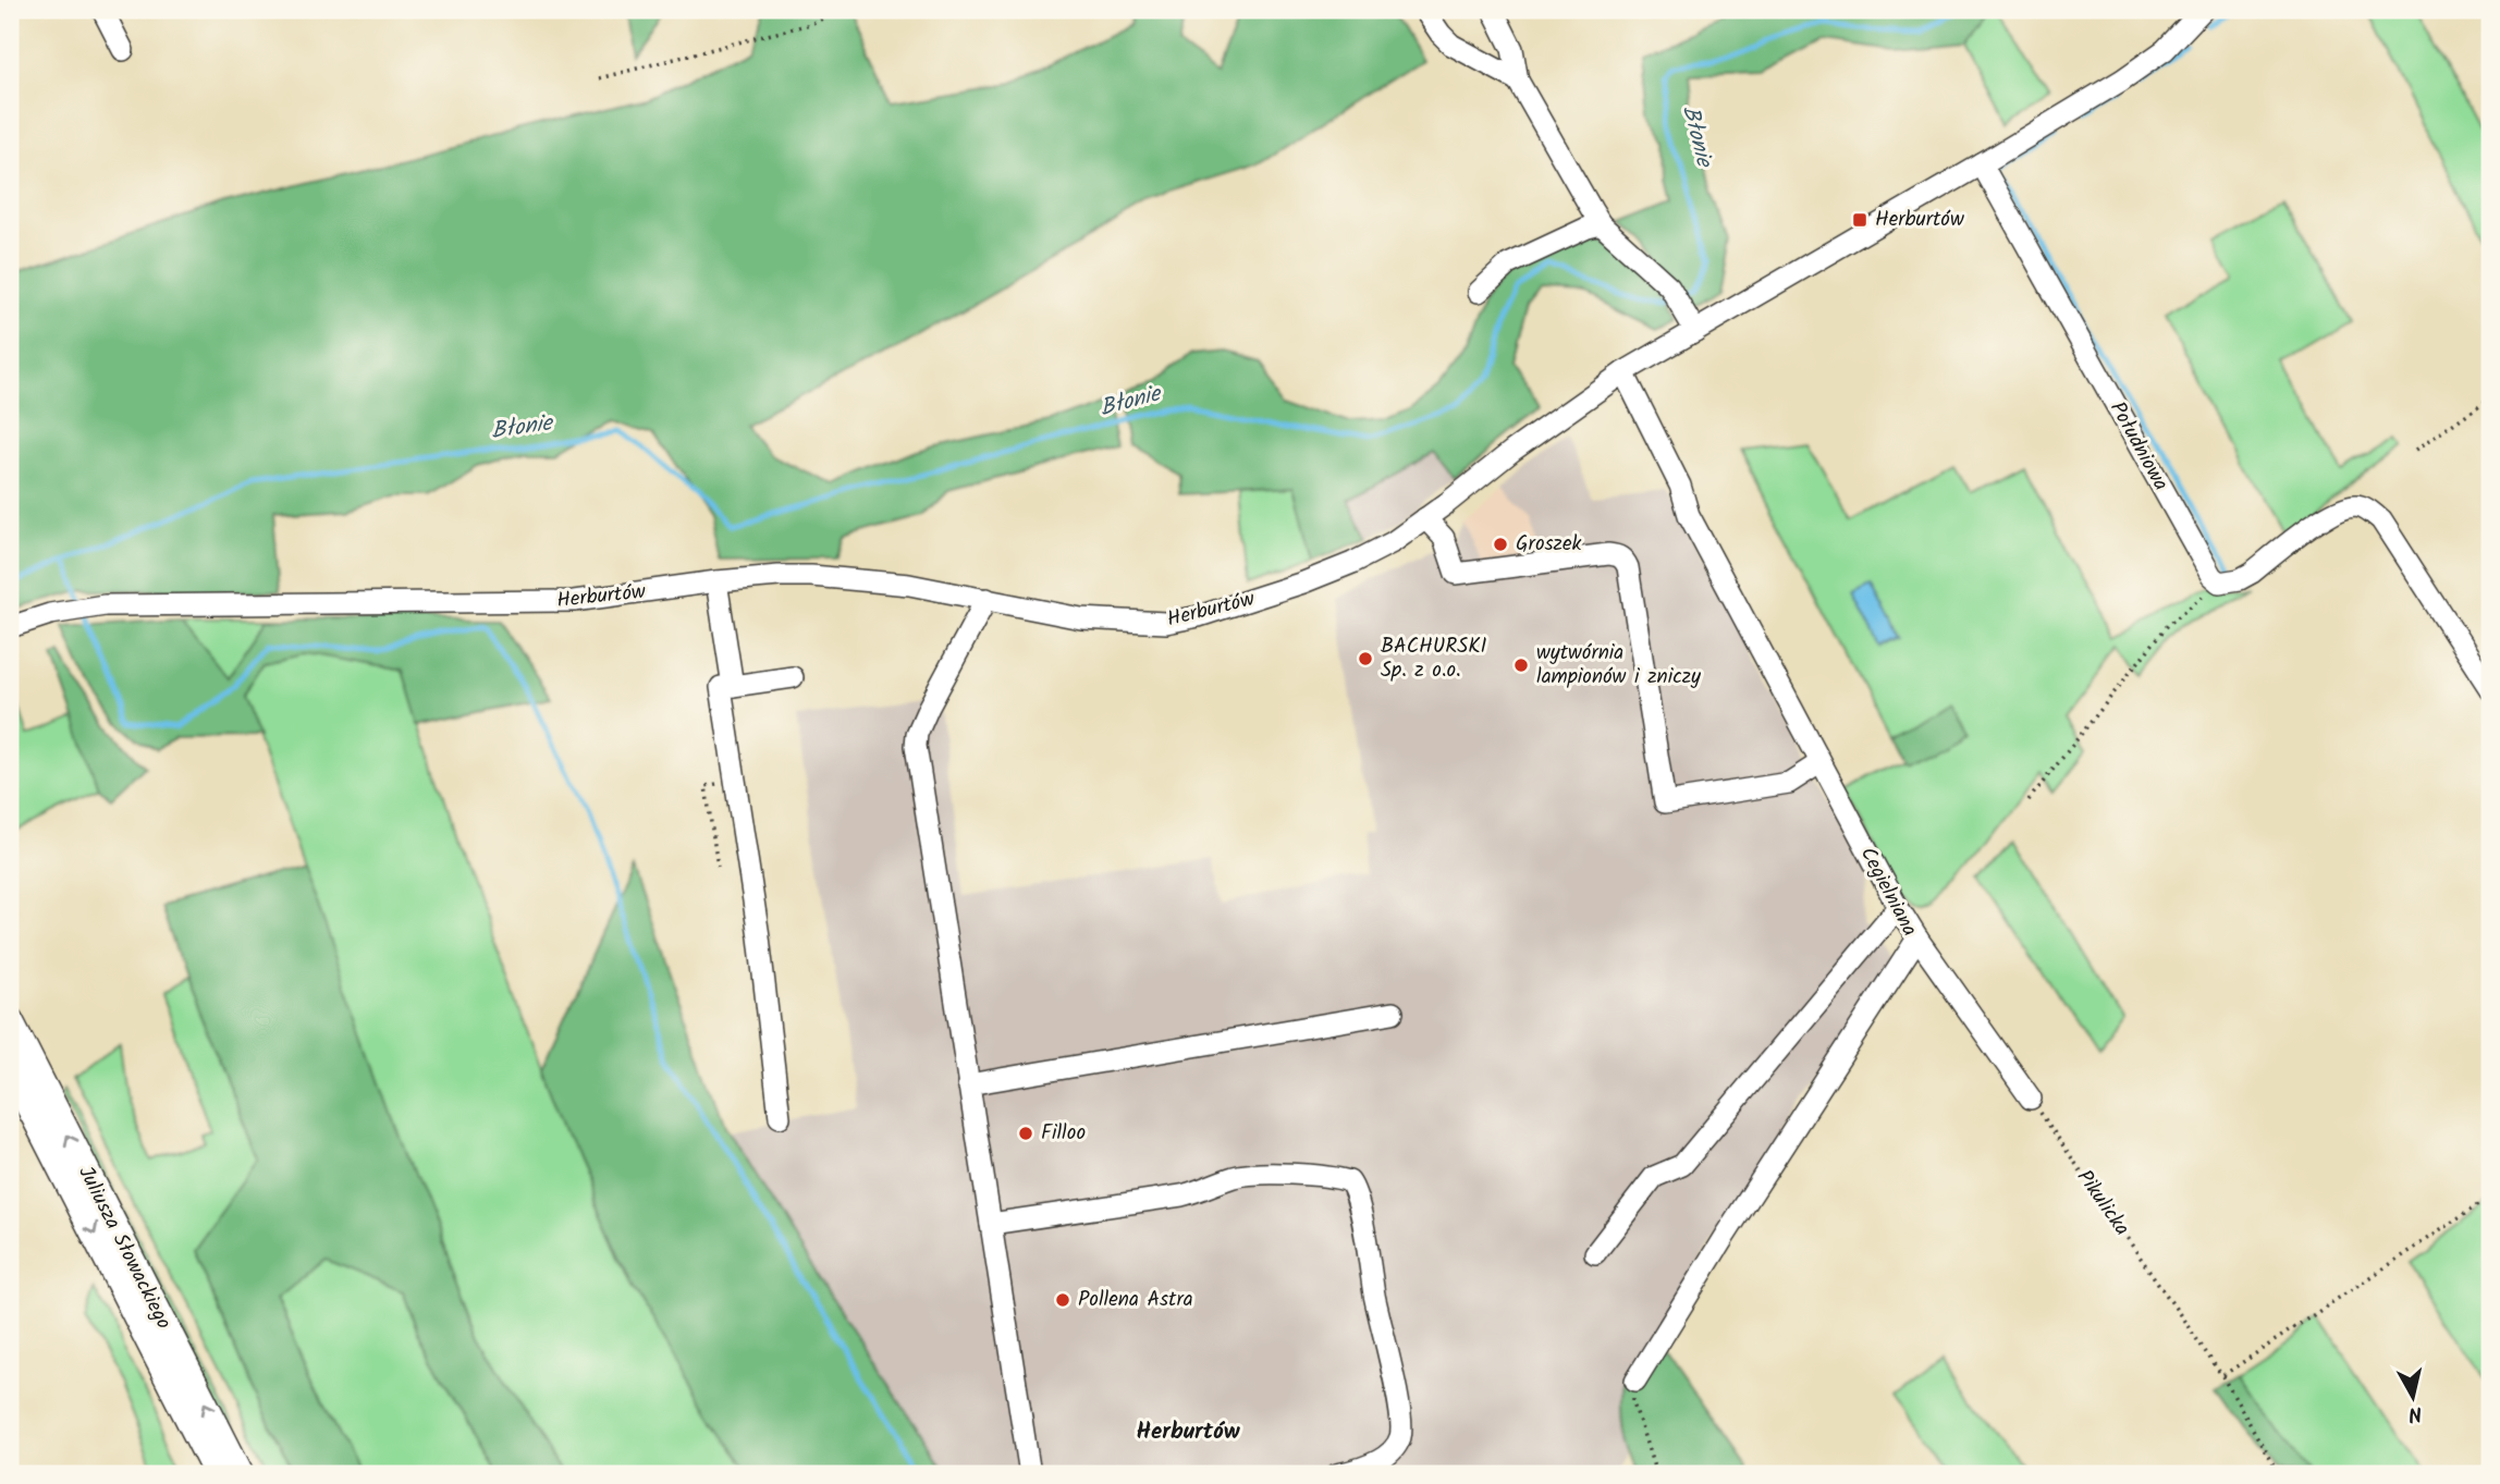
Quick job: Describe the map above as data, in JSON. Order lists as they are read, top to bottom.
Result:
{
  "streets": {
    "main road": ["Juliusza Słowackiego"],
    "street": ["Południowa", "Herburtów", "Cegielniana"],
    "path": ["Pikulicka"]
  },
  "crossings": [
    ["Południowa", "Herburtów"],
    ["Herburtów", "Cegielniana"]
  ],
  "districts": ["Herburtów"],
  "water": ["Błonie"],
  "places": {
    "transit": ["Herburtów"],
    "other": [
      "Groszek",
      "BACHURSKI Sp. z o.o.",
      "wytwórnia lampionów i zniczy",
      "Filloo",
      "Pollena Astra"
    ]
  },
  "north": "bottom"
}
